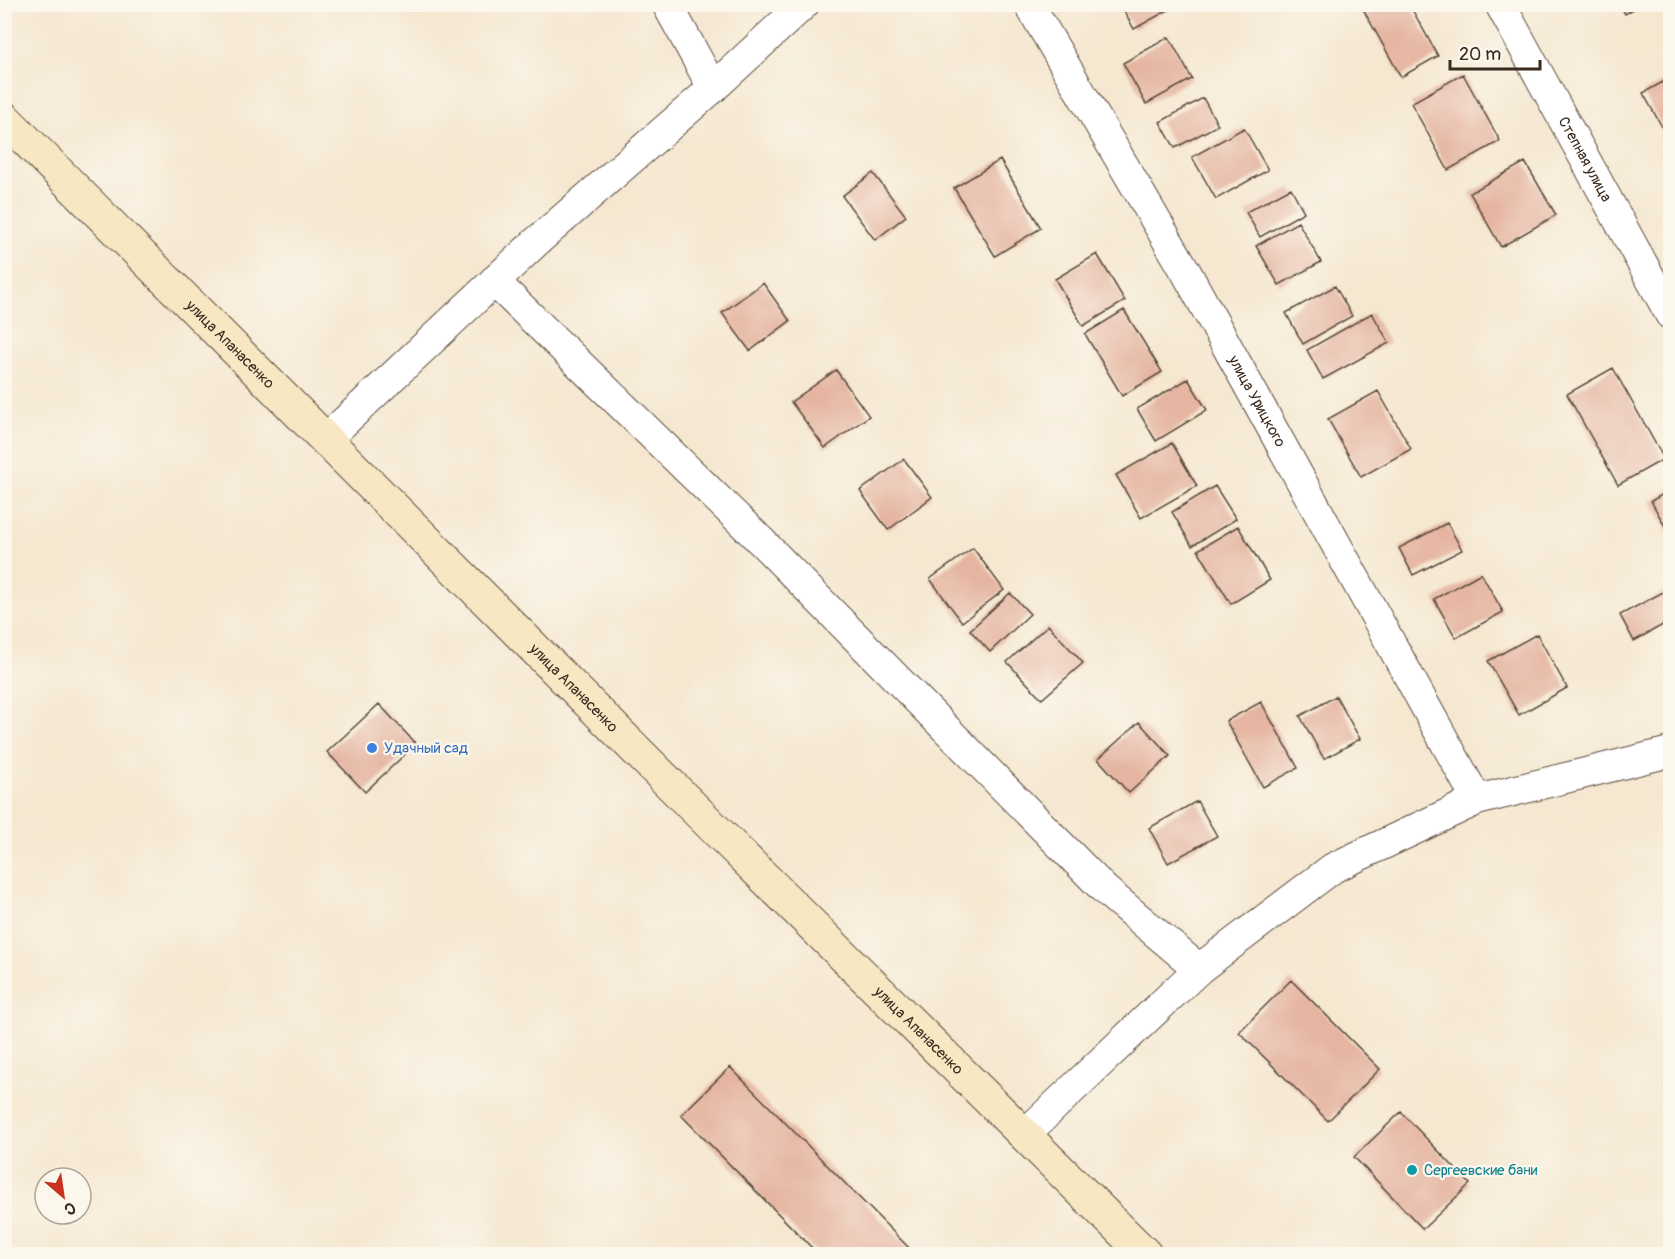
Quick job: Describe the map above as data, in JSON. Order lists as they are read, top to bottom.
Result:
{
  "streets": {
    "main road": ["улица Апанасенко"],
    "street": ["Степная улица", "улица Урицкого"]
  },
  "places": ["Удачный сад", "Сергеевские бани"],
  "scale_bar": "20 m",
  "north": "bottom right"
}
